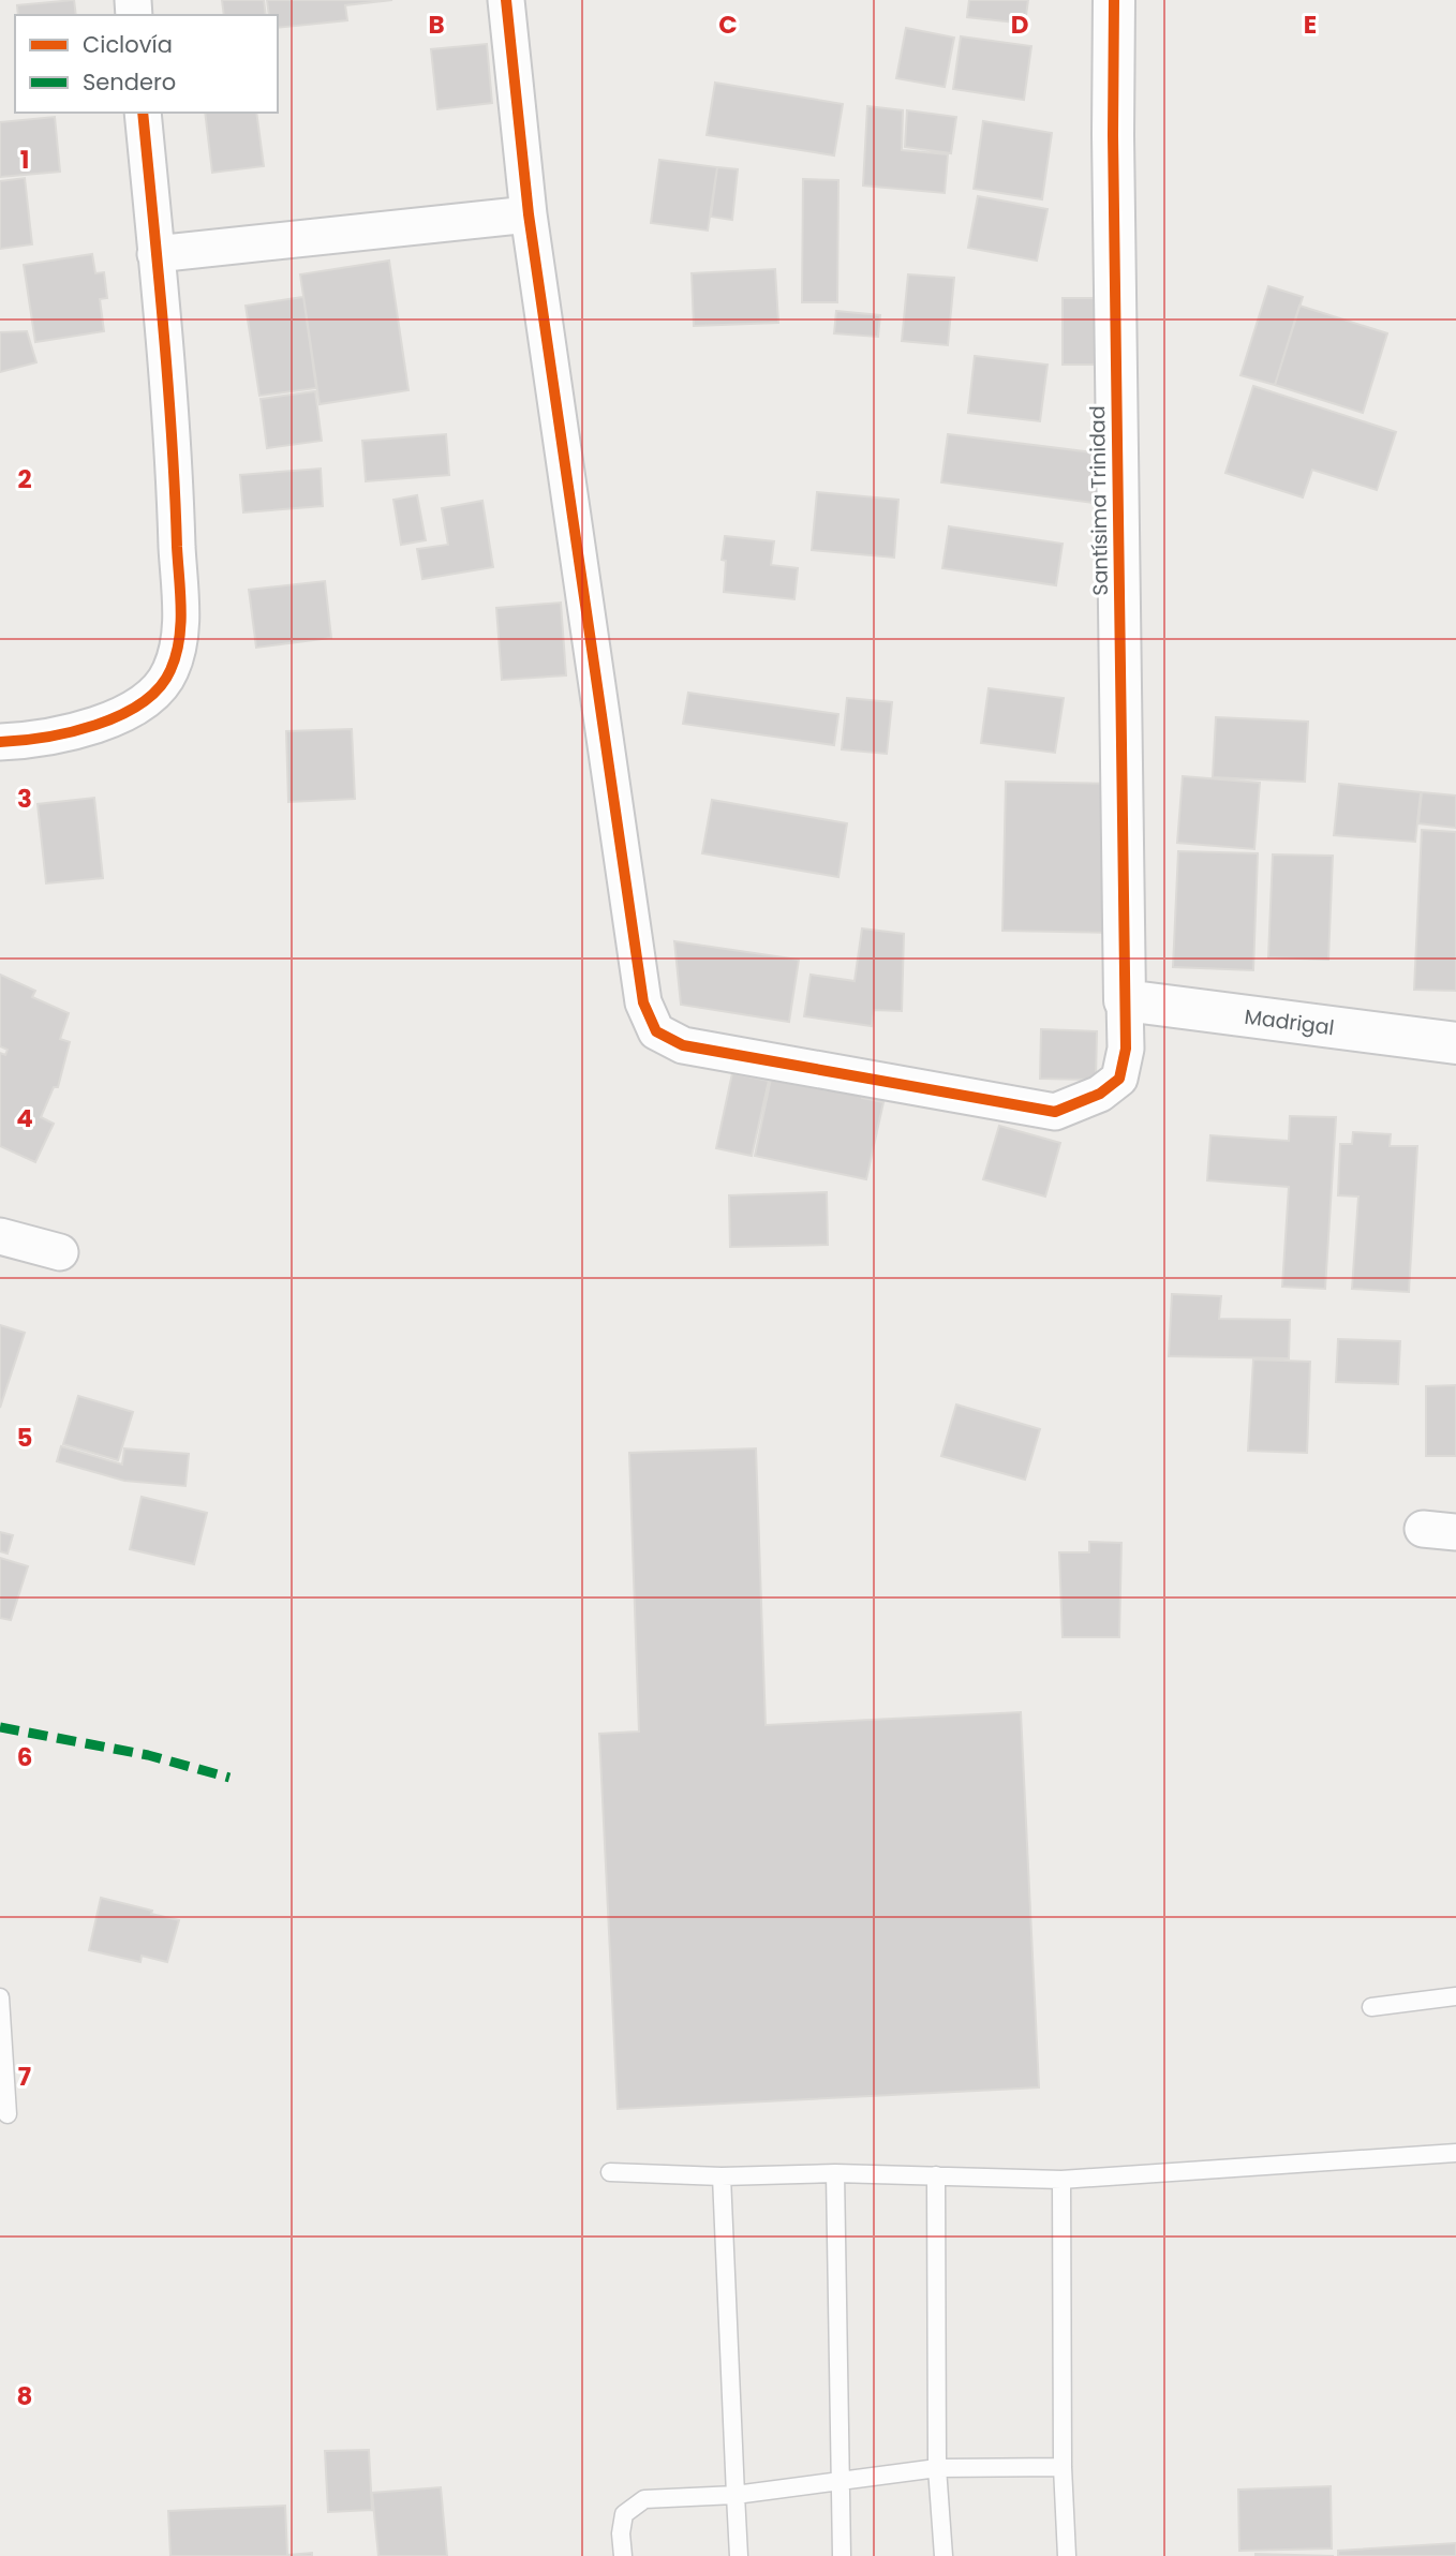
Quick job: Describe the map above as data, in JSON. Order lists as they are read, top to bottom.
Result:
{
  "streets": {
    "street": ["Santísima Trinidad", "Madrigal"]
  },
  "crossings": [
    ["Santísima Trinidad", "Madrigal"]
  ],
  "legend": ["Ciclovía", "Sendero"],
  "grid": {
    "columns": [
      "B",
      "C",
      "D",
      "E"
    ],
    "rows": [
      "1",
      "2",
      "3",
      "4",
      "5",
      "6",
      "7",
      "8"
    ]
  }
}
